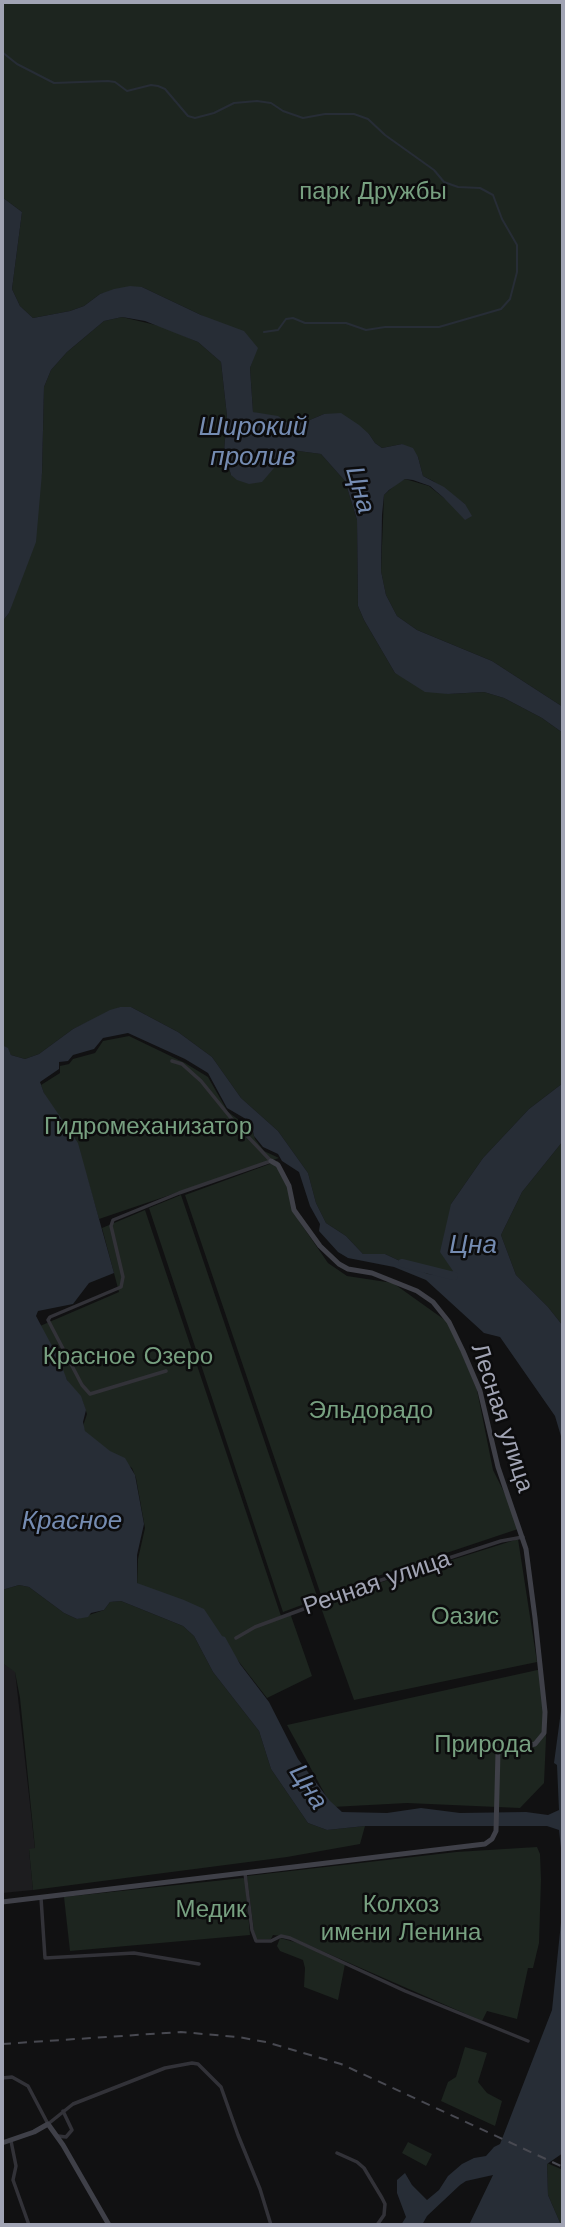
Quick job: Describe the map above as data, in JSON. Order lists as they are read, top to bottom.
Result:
{
  "streets": {
    "street": ["Лесная улица", "Речная улица"]
  },
  "crossings": [
    ["Лесная улица", "Речная улица"]
  ],
  "water": ["Широкий пролив", "Цна", "Красное"],
  "parks": [
    "парк Дружбы",
    "Гидромеханизатор",
    "Красное Озеро",
    "Эльдорадо",
    "Оазис",
    "Природа",
    "Колхоз имени Ленина",
    "Медик"
  ]
}
